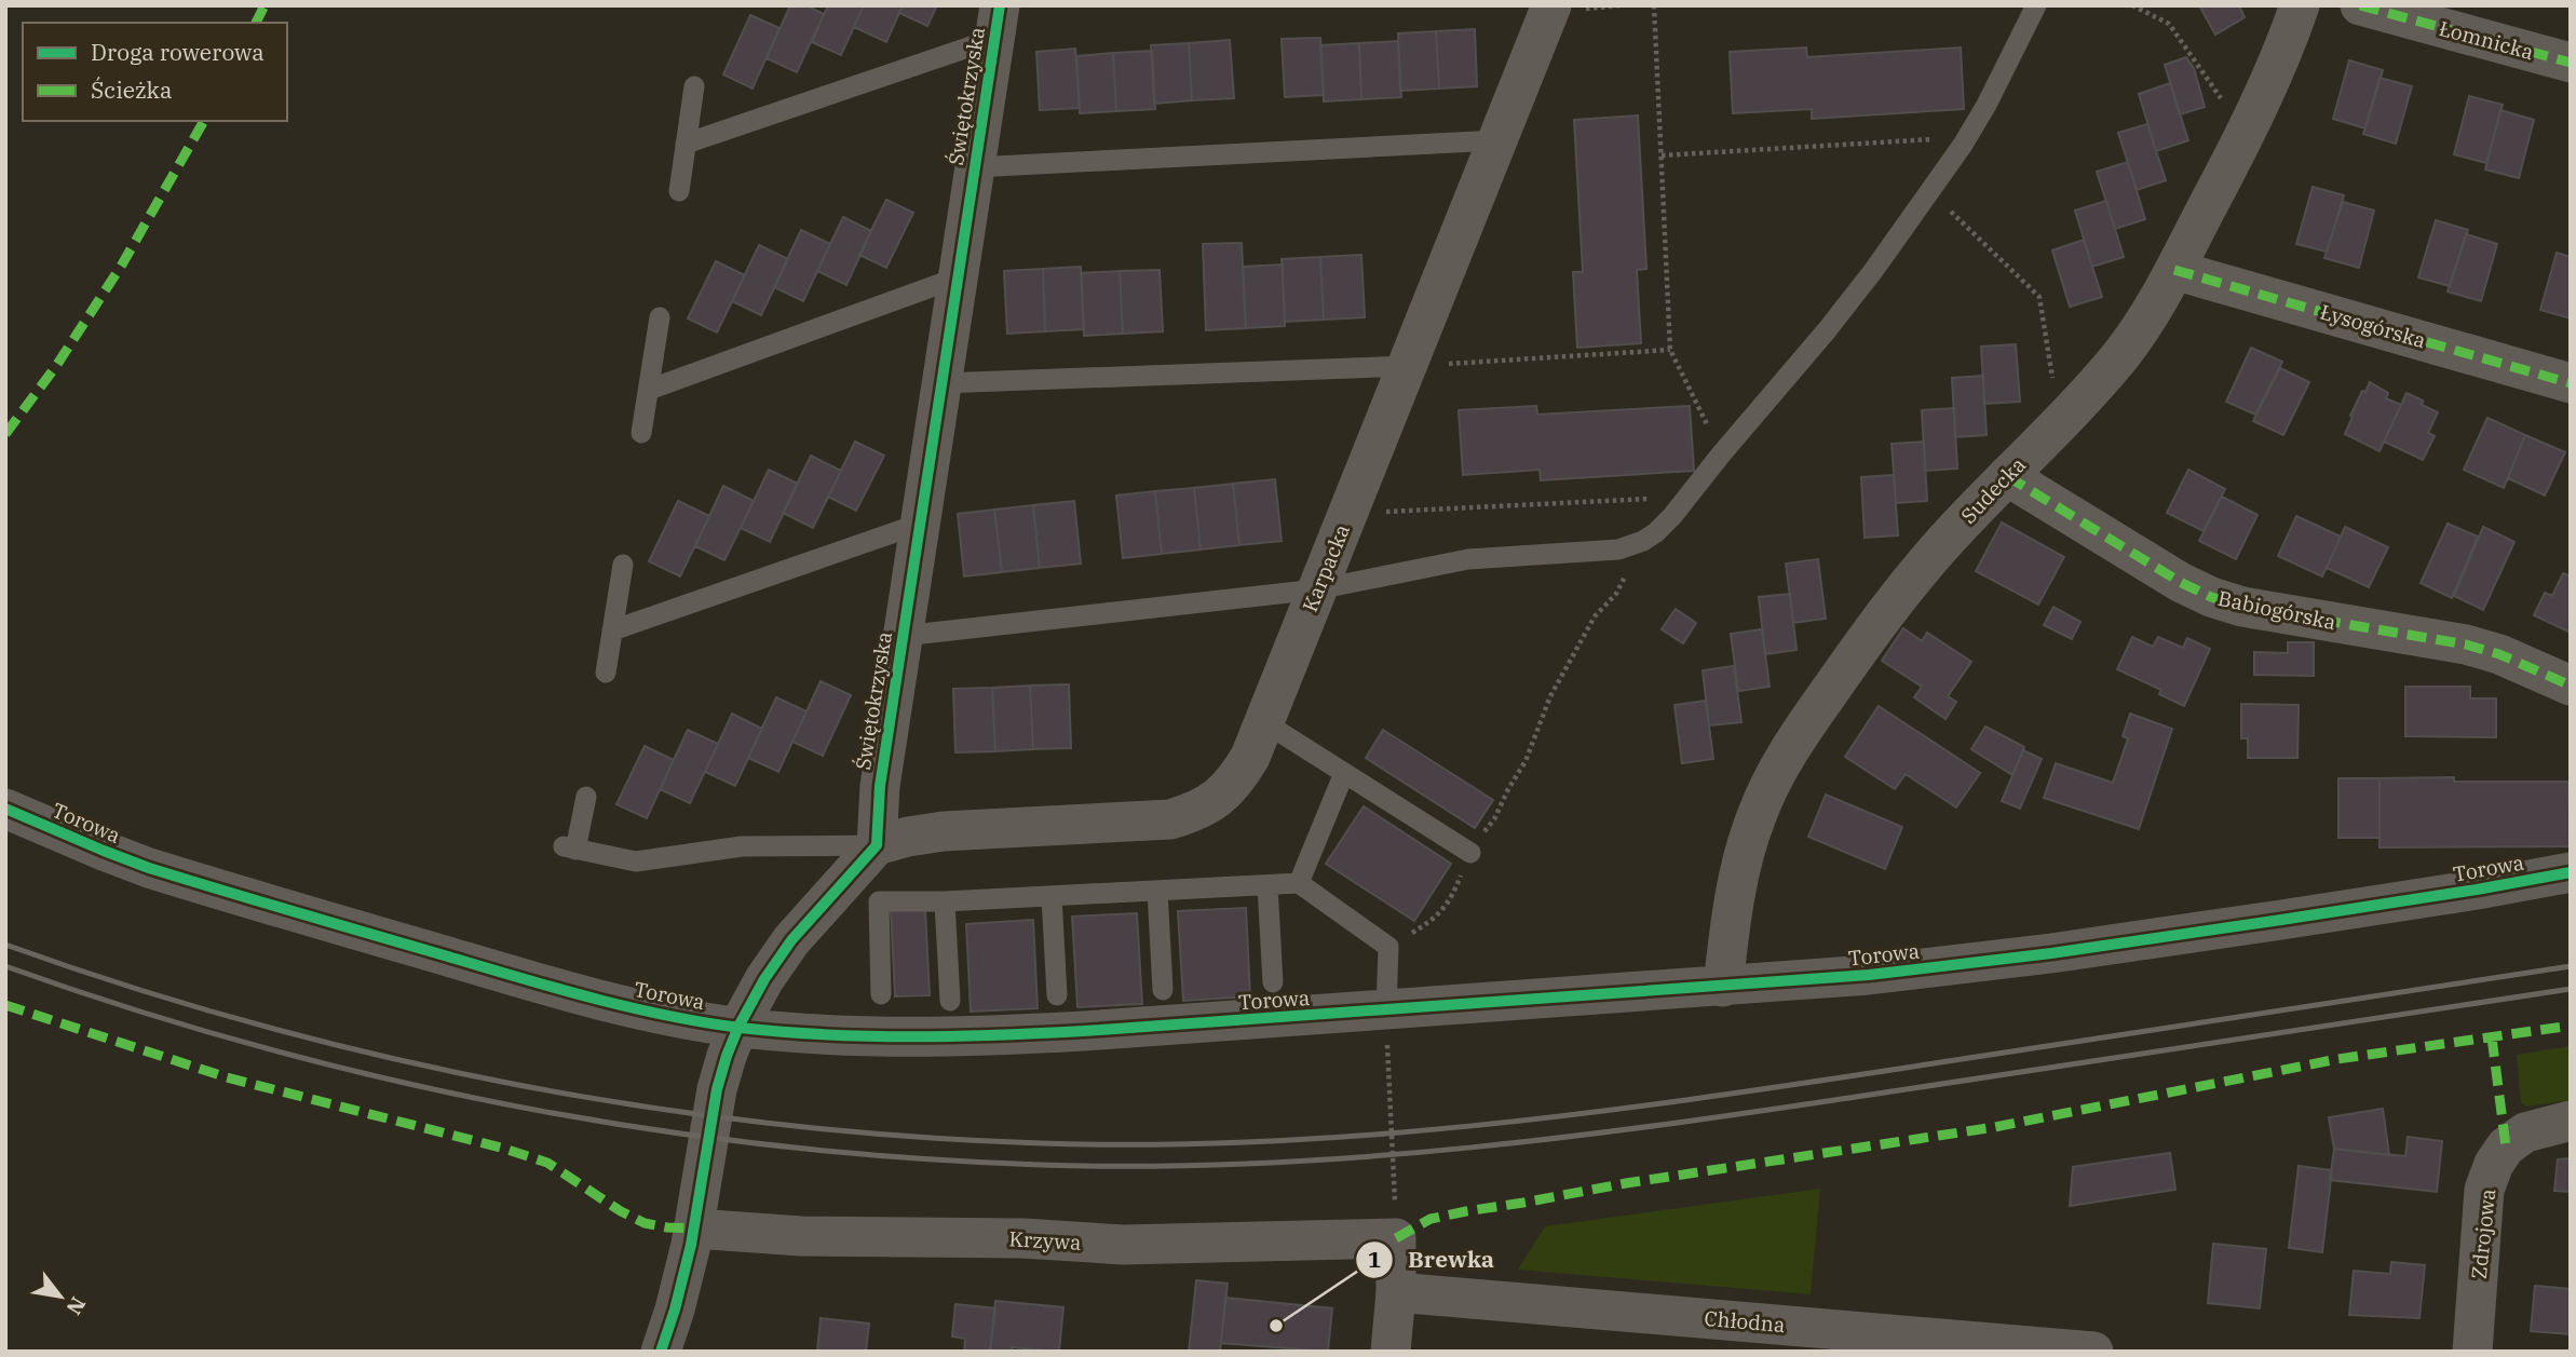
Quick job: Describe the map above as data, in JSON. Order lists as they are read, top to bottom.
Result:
{
  "streets": {
    "street": [
      "Łomnicka",
      "Świętokrzyska",
      "Łysogórska",
      "Sudecka",
      "Karpacka",
      "Babiogórska",
      "Torowa",
      "Zdrojowa",
      "Krzywa",
      "Chłodna"
    ]
  },
  "crossings": [
    ["Świętokrzyska", "Karpacka"],
    ["Łysogórska", "Sudecka"],
    ["Sudecka", "Babiogórska"],
    ["Sudecka", "Torowa"]
  ],
  "places": ["Brewka"],
  "legend": ["Droga rowerowa", "Ścieżka"],
  "north": "bottom right"
}
